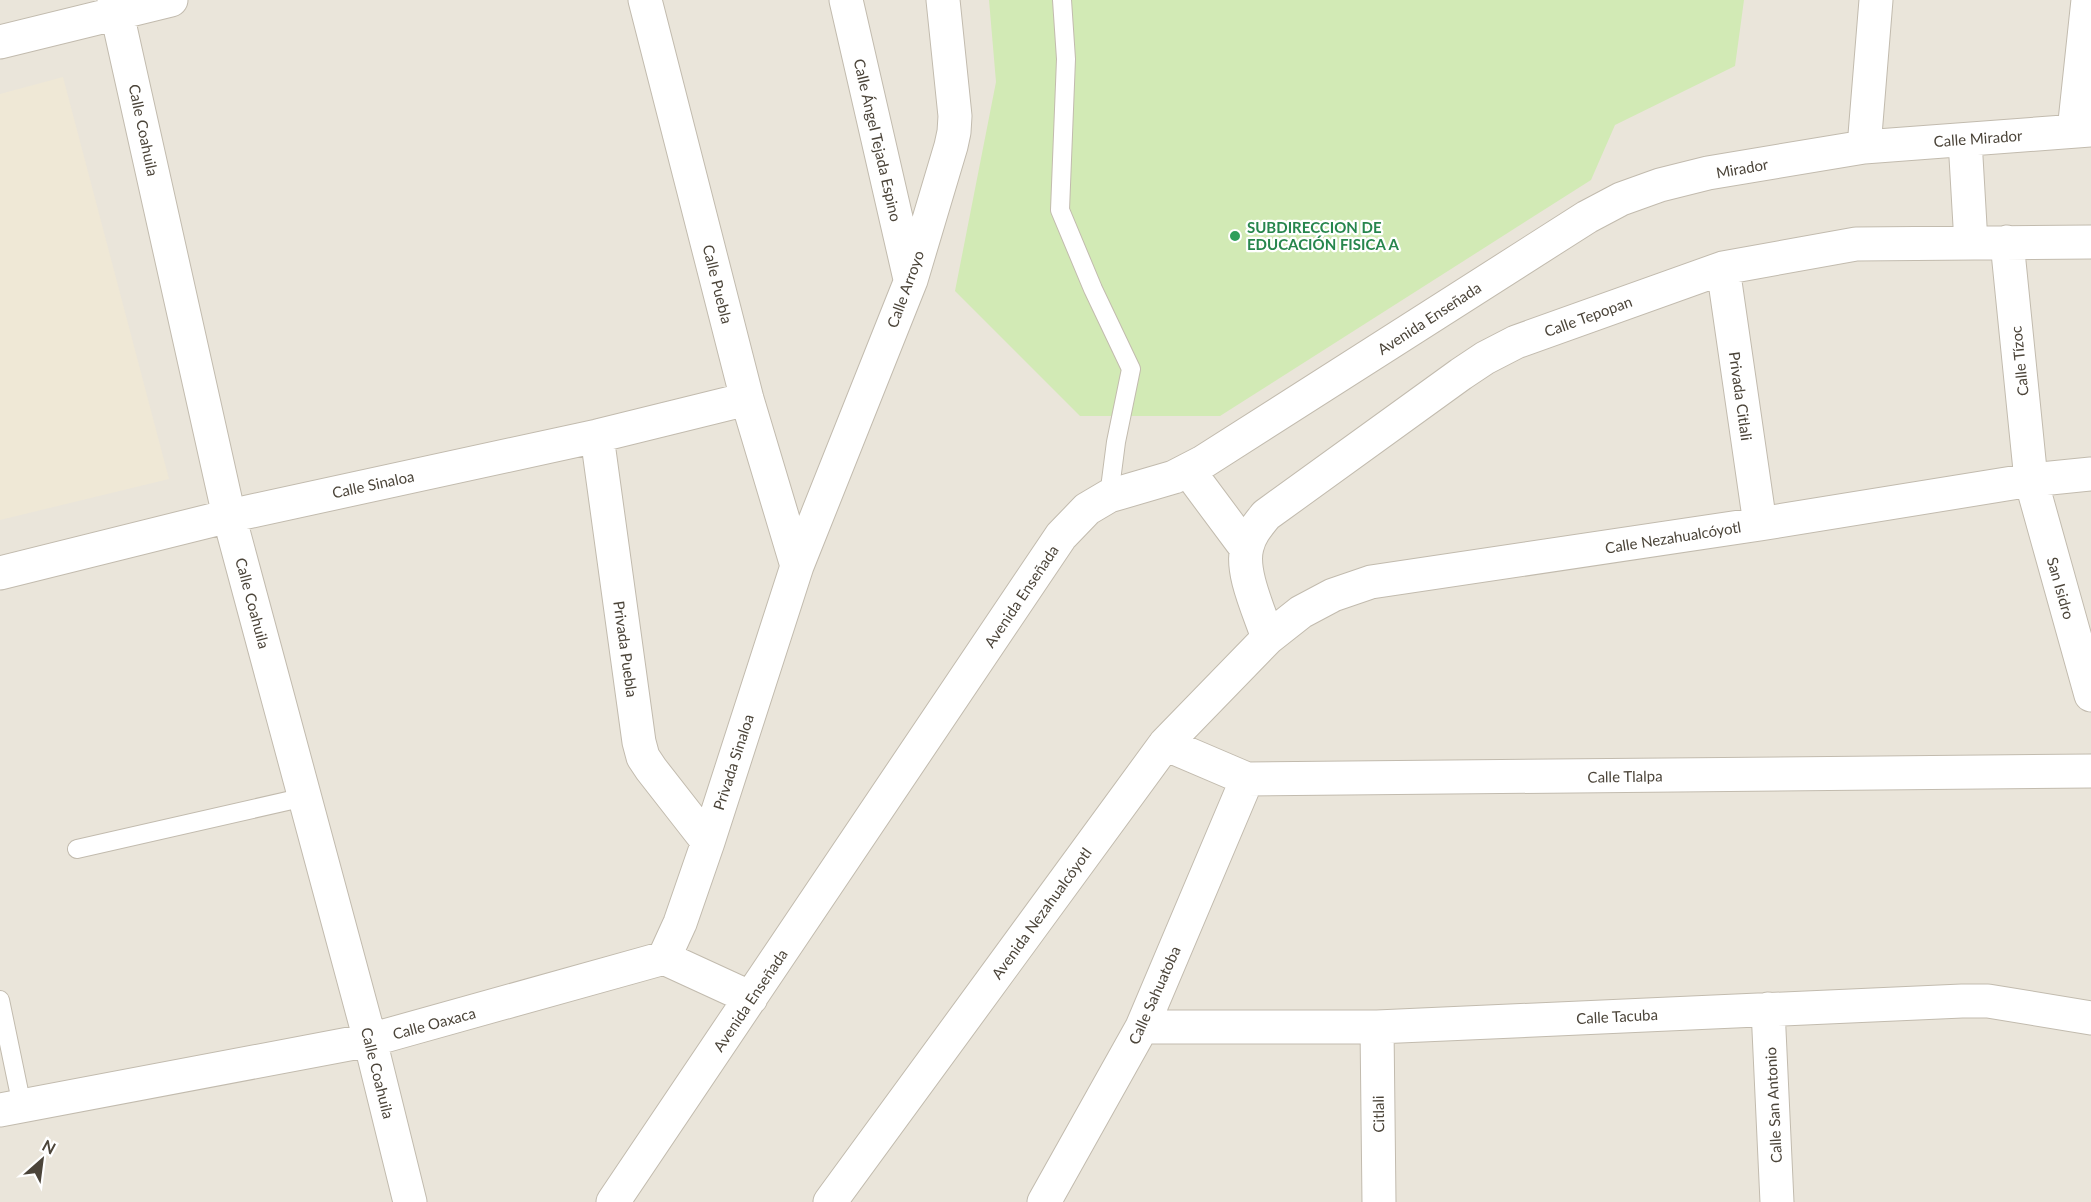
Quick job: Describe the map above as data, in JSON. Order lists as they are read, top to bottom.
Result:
{
  "streets": {
    "street": [
      "Calle Coahuila",
      "Calle Mirador",
      "Calle Ángel Tejada Espino",
      "Mirador",
      "Calle Puebla",
      "Calle Arroyo",
      "Calle Tepopan",
      "Avenida Enseñada",
      "Calle Tízoc",
      "Privada Citlali",
      "Calle Sinaloa",
      "Calle Nezahualcóyotl",
      "San Isidro",
      "Privada Puebla",
      "Privada Sinaloa",
      "Calle Tlalpa",
      "Avenida Nezahualcóyotl",
      "Calle Sahuatoba",
      "Calle Tacuba",
      "Calle Oaxaca",
      "Calle San Antonio",
      "Citlali"
    ]
  },
  "crossings": [
    ["Calle Coahuila", "Calle Sinaloa"],
    ["Calle Coahuila", "Calle Oaxaca"],
    ["Calle Mirador", "Mirador"],
    ["Calle Ángel Tejada Espino", "Calle Arroyo"],
    ["Mirador", "Avenida Enseñada"],
    ["Calle Puebla", "Calle Arroyo"],
    ["Calle Puebla", "Calle Sinaloa"],
    ["Calle Puebla", "Privada Sinaloa"],
    ["Calle Arroyo", "Privada Sinaloa"],
    ["Calle Tepopan", "Calle Tízoc"],
    ["Calle Tepopan", "Privada Citlali"],
    ["Calle Tízoc", "Calle Nezahualcóyotl"],
    ["Calle Tízoc", "San Isidro"],
    ["Privada Citlali", "Calle Nezahualcóyotl"],
    ["Calle Sinaloa", "Privada Puebla"],
    ["Calle Nezahualcóyotl", "San Isidro"],
    ["Calle Nezahualcóyotl", "Avenida Nezahualcóyotl"],
    ["Privada Puebla", "Privada Sinaloa"],
    ["Privada Sinaloa", "Calle Oaxaca"],
    ["Calle Tlalpa", "Avenida Nezahualcóyotl"],
    ["Calle Tlalpa", "Calle Sahuatoba"],
    ["Calle Sahuatoba", "Calle Tacuba"],
    ["Calle Tacuba", "Calle San Antonio"],
    ["Calle Tacuba", "Citlali"]
  ],
  "places": ["SUBDIRECCION DE EDUCACIÓN FISICA A"],
  "north": "top right"
}
